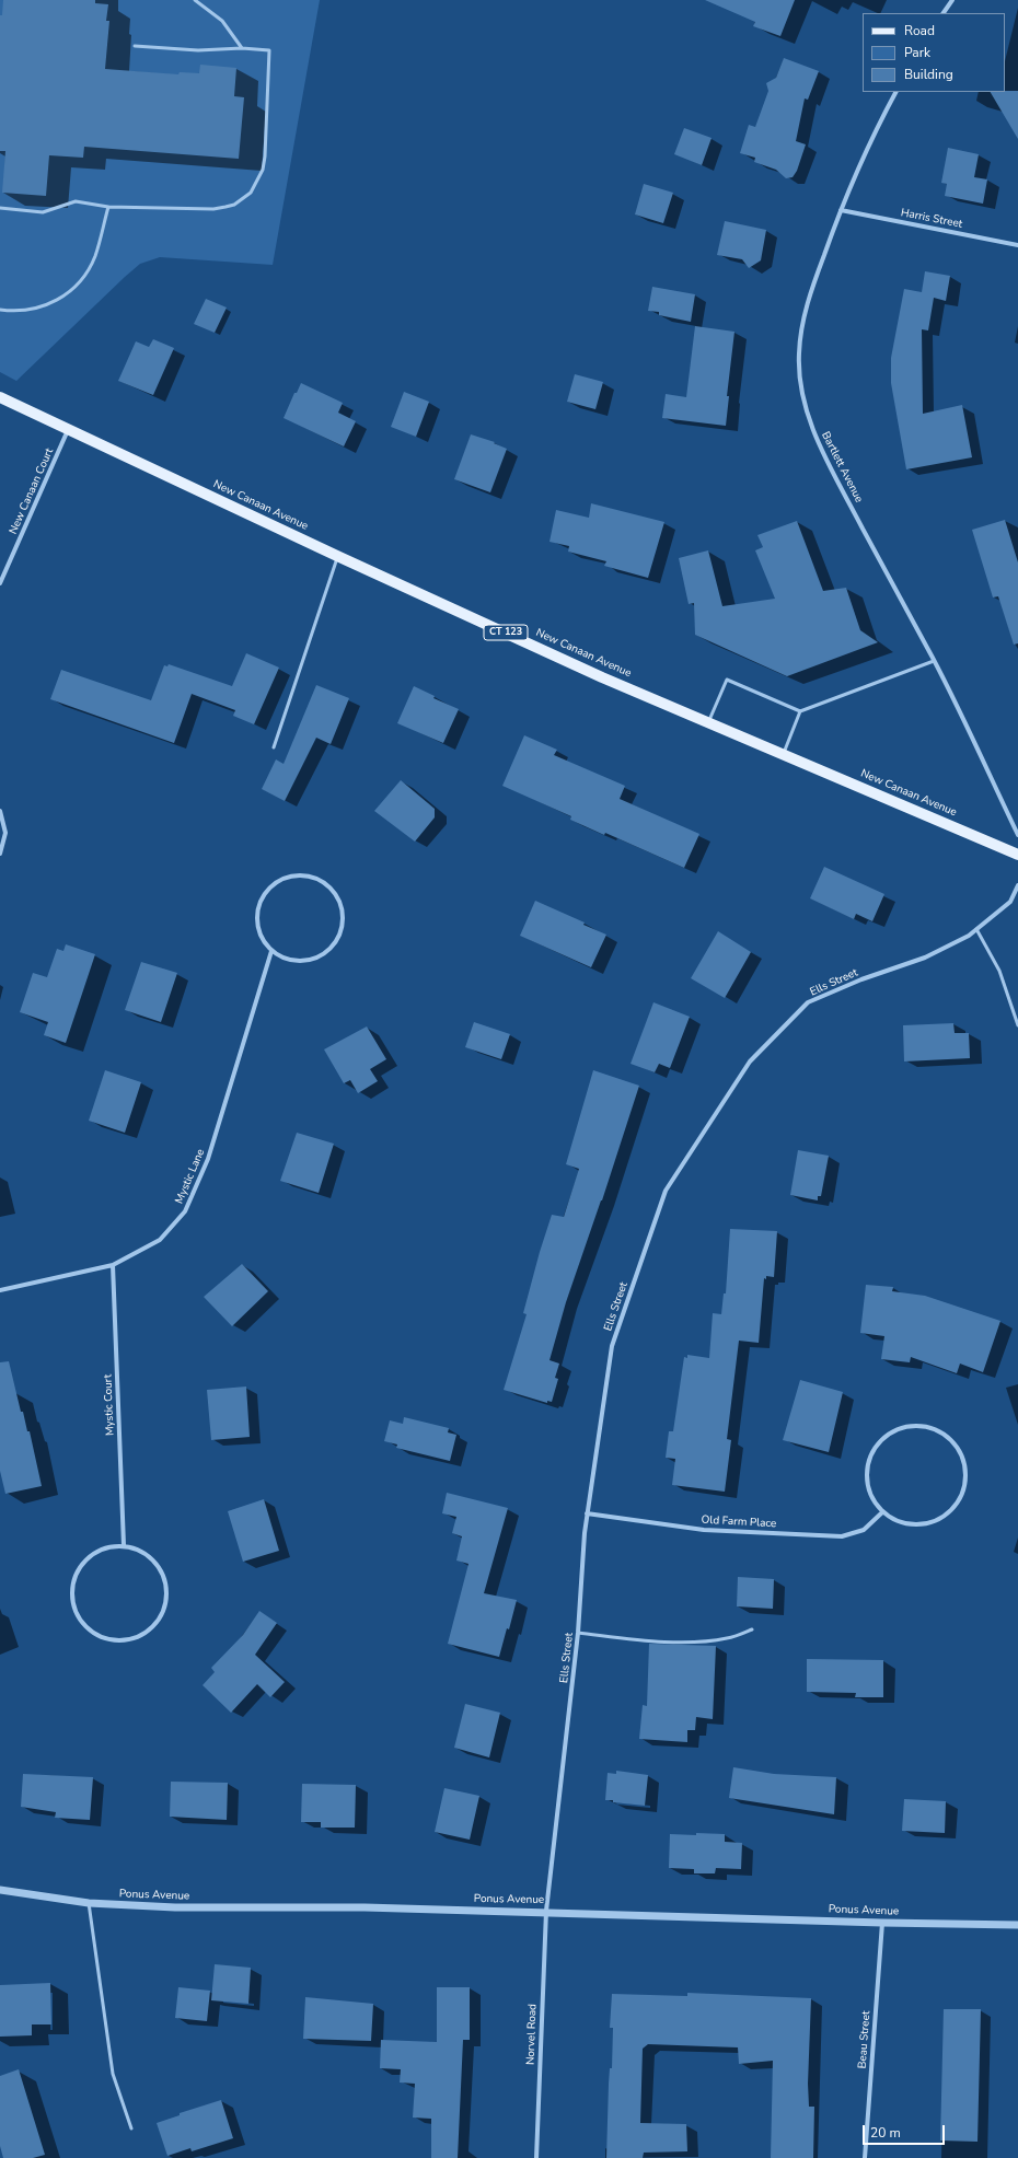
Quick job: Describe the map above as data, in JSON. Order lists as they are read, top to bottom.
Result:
{
  "streets": {
    "main road": ["New Canaan Avenue", "CT 123"],
    "street": [
      "Harris Street",
      "Bartlett Avenue",
      "New Canaan Court",
      "Ells Street",
      "Mystic Lane",
      "Mystic Court",
      "Old Farm Place",
      "Ponus Avenue",
      "Norvel Road",
      "Beau Street"
    ]
  },
  "crossings": [
    ["Harris Street", "Bartlett Avenue"],
    ["New Canaan Court", "New Canaan Avenue"],
    ["Ells Street", "Old Farm Place"],
    ["Ells Street", "Ponus Avenue"],
    ["Ells Street", "Norvel Road"],
    ["Mystic Lane", "Mystic Court"],
    ["Ponus Avenue", "Norvel Road"],
    ["Ponus Avenue", "Beau Street"]
  ],
  "legend": ["Road", "Park", "Building"],
  "scale_bar": "20 m"
}
